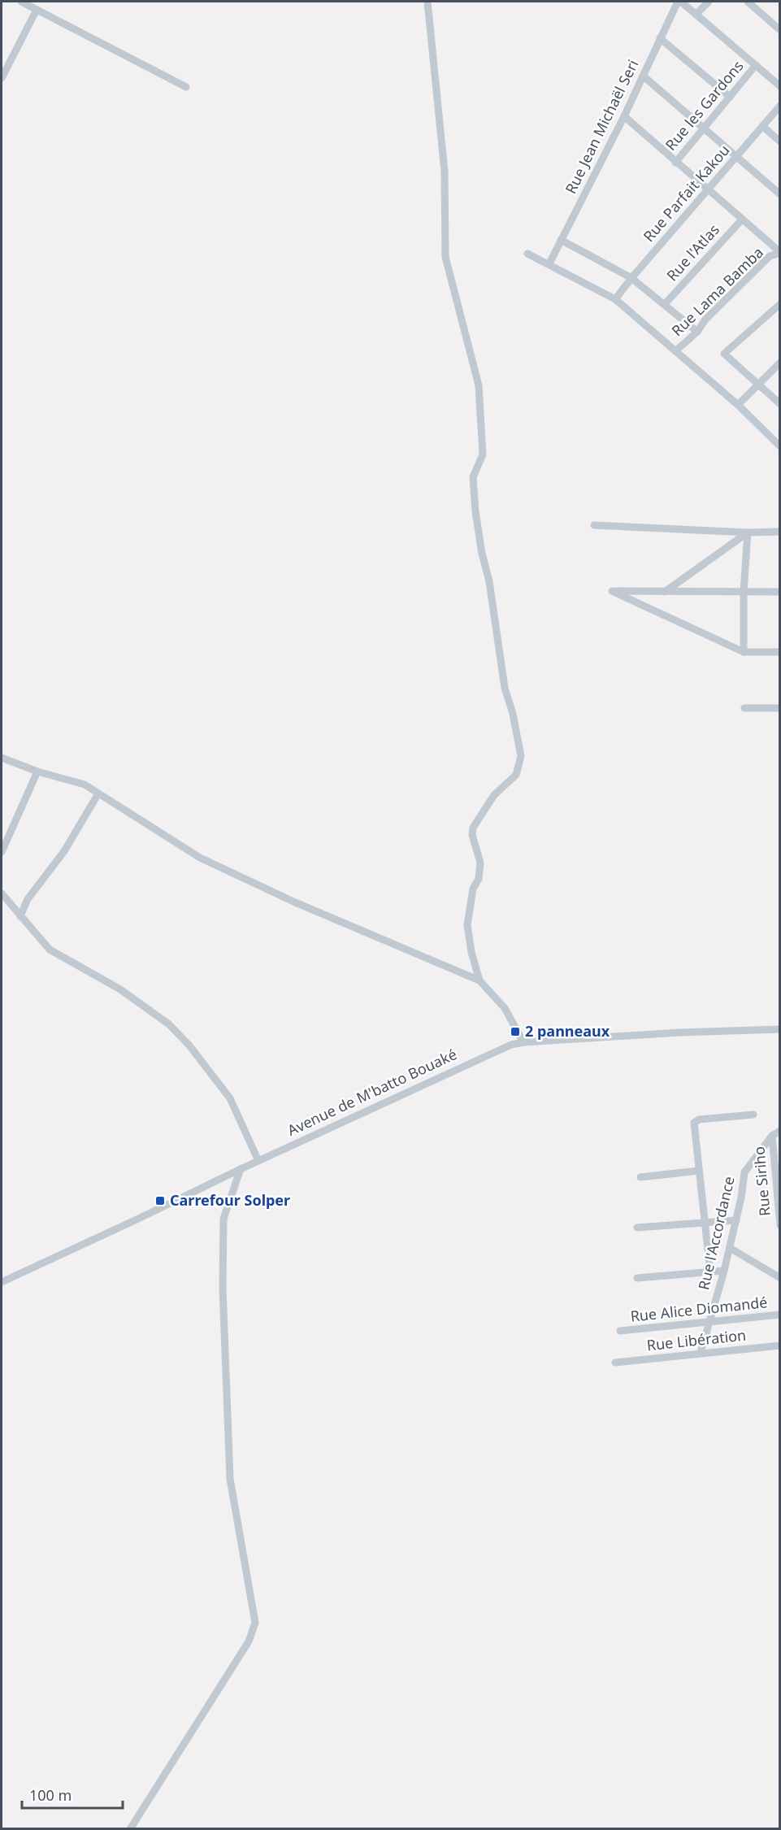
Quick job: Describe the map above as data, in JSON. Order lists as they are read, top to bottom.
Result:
{
  "streets": {
    "street": [
      "Rue les Gardons",
      "Rue Jean Michaël Seri",
      "Rue Parfait Kakou",
      "Rue l'Atlas",
      "Rue Lama Bamba",
      "Avenue de M'batto Bouaké",
      "Rue Siriho",
      "Rue l'Accordance",
      "Rue Alice Diomandé",
      "Rue Libération"
    ]
  },
  "crossings": [
    ["Rue Siriho", "Rue l'Accordance"],
    ["Rue l'Accordance", "Rue Alice Diomandé"],
    ["Rue l'Accordance", "Rue Libération"]
  ],
  "places": {
    "transit": ["2 panneaux", "Carrefour Solper"]
  },
  "scale_bar": "100 m"
}
